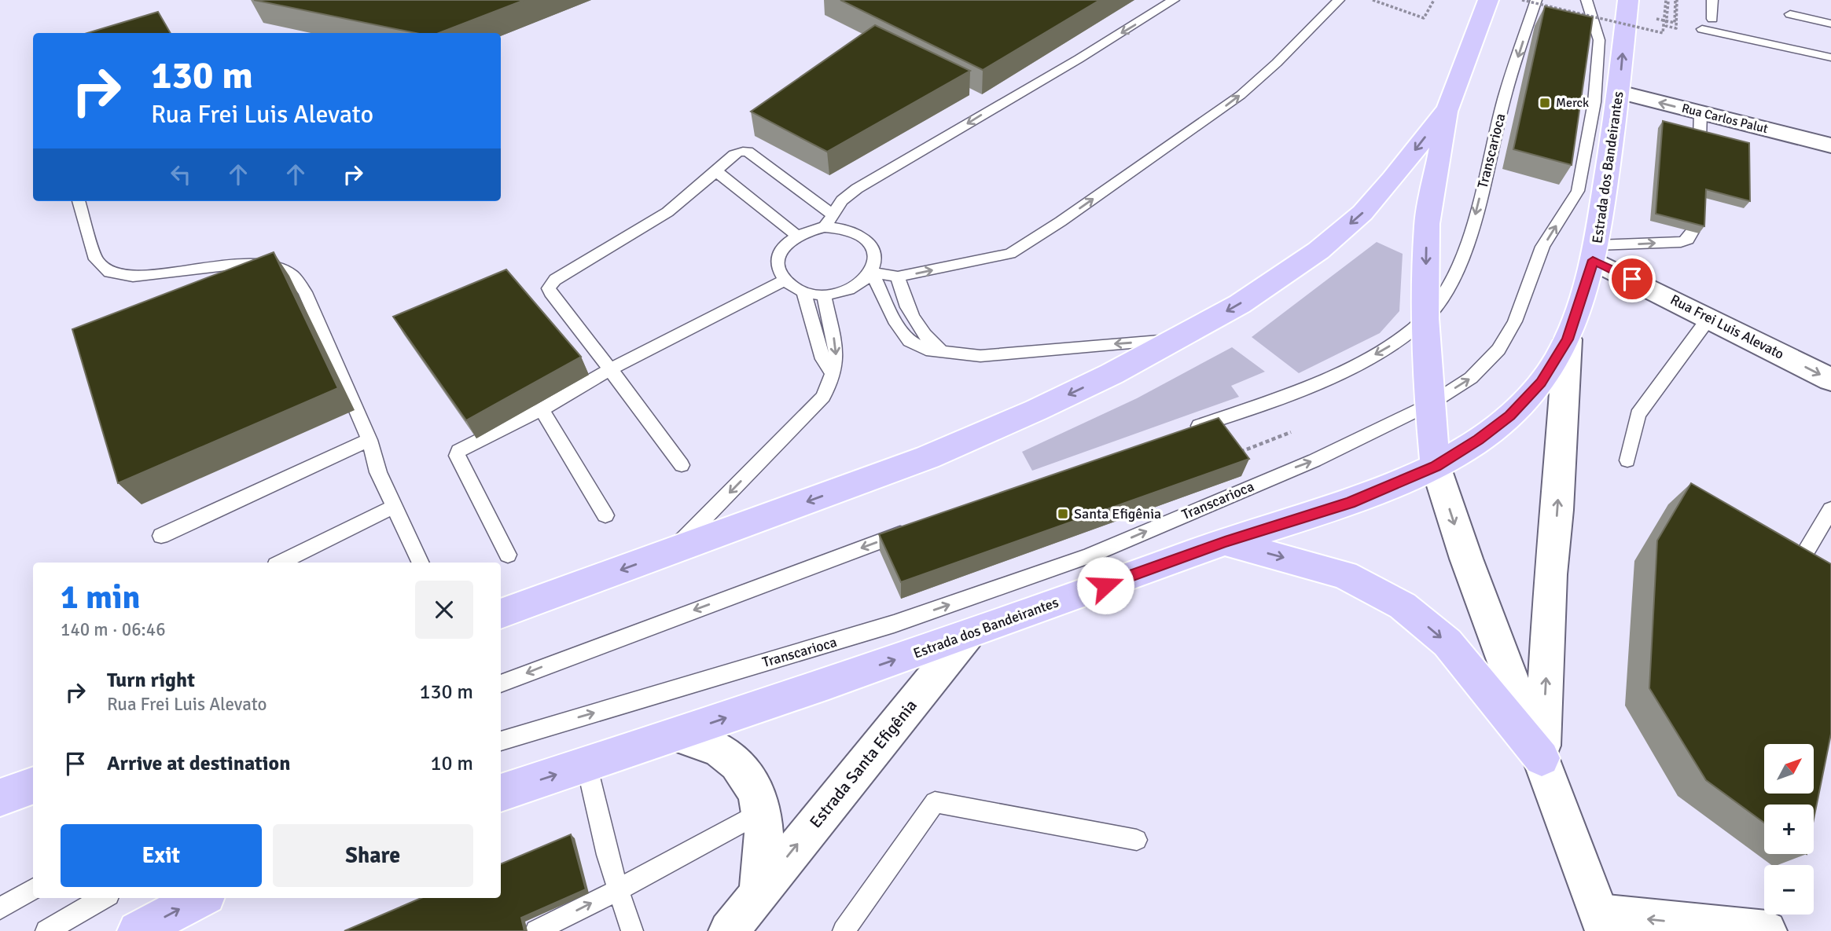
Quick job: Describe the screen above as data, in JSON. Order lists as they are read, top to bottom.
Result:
{
  "streets": {
    "main road": ["Estrada dos Bandeirantes"],
    "street": ["Rua Carlos Palut", "Rua Frei Luis Alevato", "Estrada Santa Efigênia"],
    "lane": ["Transcarioca"]
  },
  "crossings": [
    ["Rua Carlos Palut", "Estrada dos Bandeirantes"],
    ["Estrada dos Bandeirantes", "Rua Frei Luis Alevato"],
    ["Estrada dos Bandeirantes", "Estrada Santa Efigênia"]
  ],
  "one_way": ["Rua Carlos Palut", "Rua Frei Luis Alevato", "Estrada Santa Efigênia"],
  "places": {
    "transit": ["Merck", "Santa Efigênia"]
  },
  "north": "top right",
  "page": {
    "turn": ["130 m", "Rua Frei Luis Alevato"],
    "heading": ["1 min", "140 m · 06:46"],
    "list": [
      {
        "name": "Turn right",
        "note": "Rua Frei Luis Alevato",
        "value": "130 m"
      },
      {
        "name": "Arrive at destination",
        "value": "10 m"
      }
    ],
    "map_buttons": ["+", "−"],
    "buttons": ["Exit", "Share"]
  }
}
